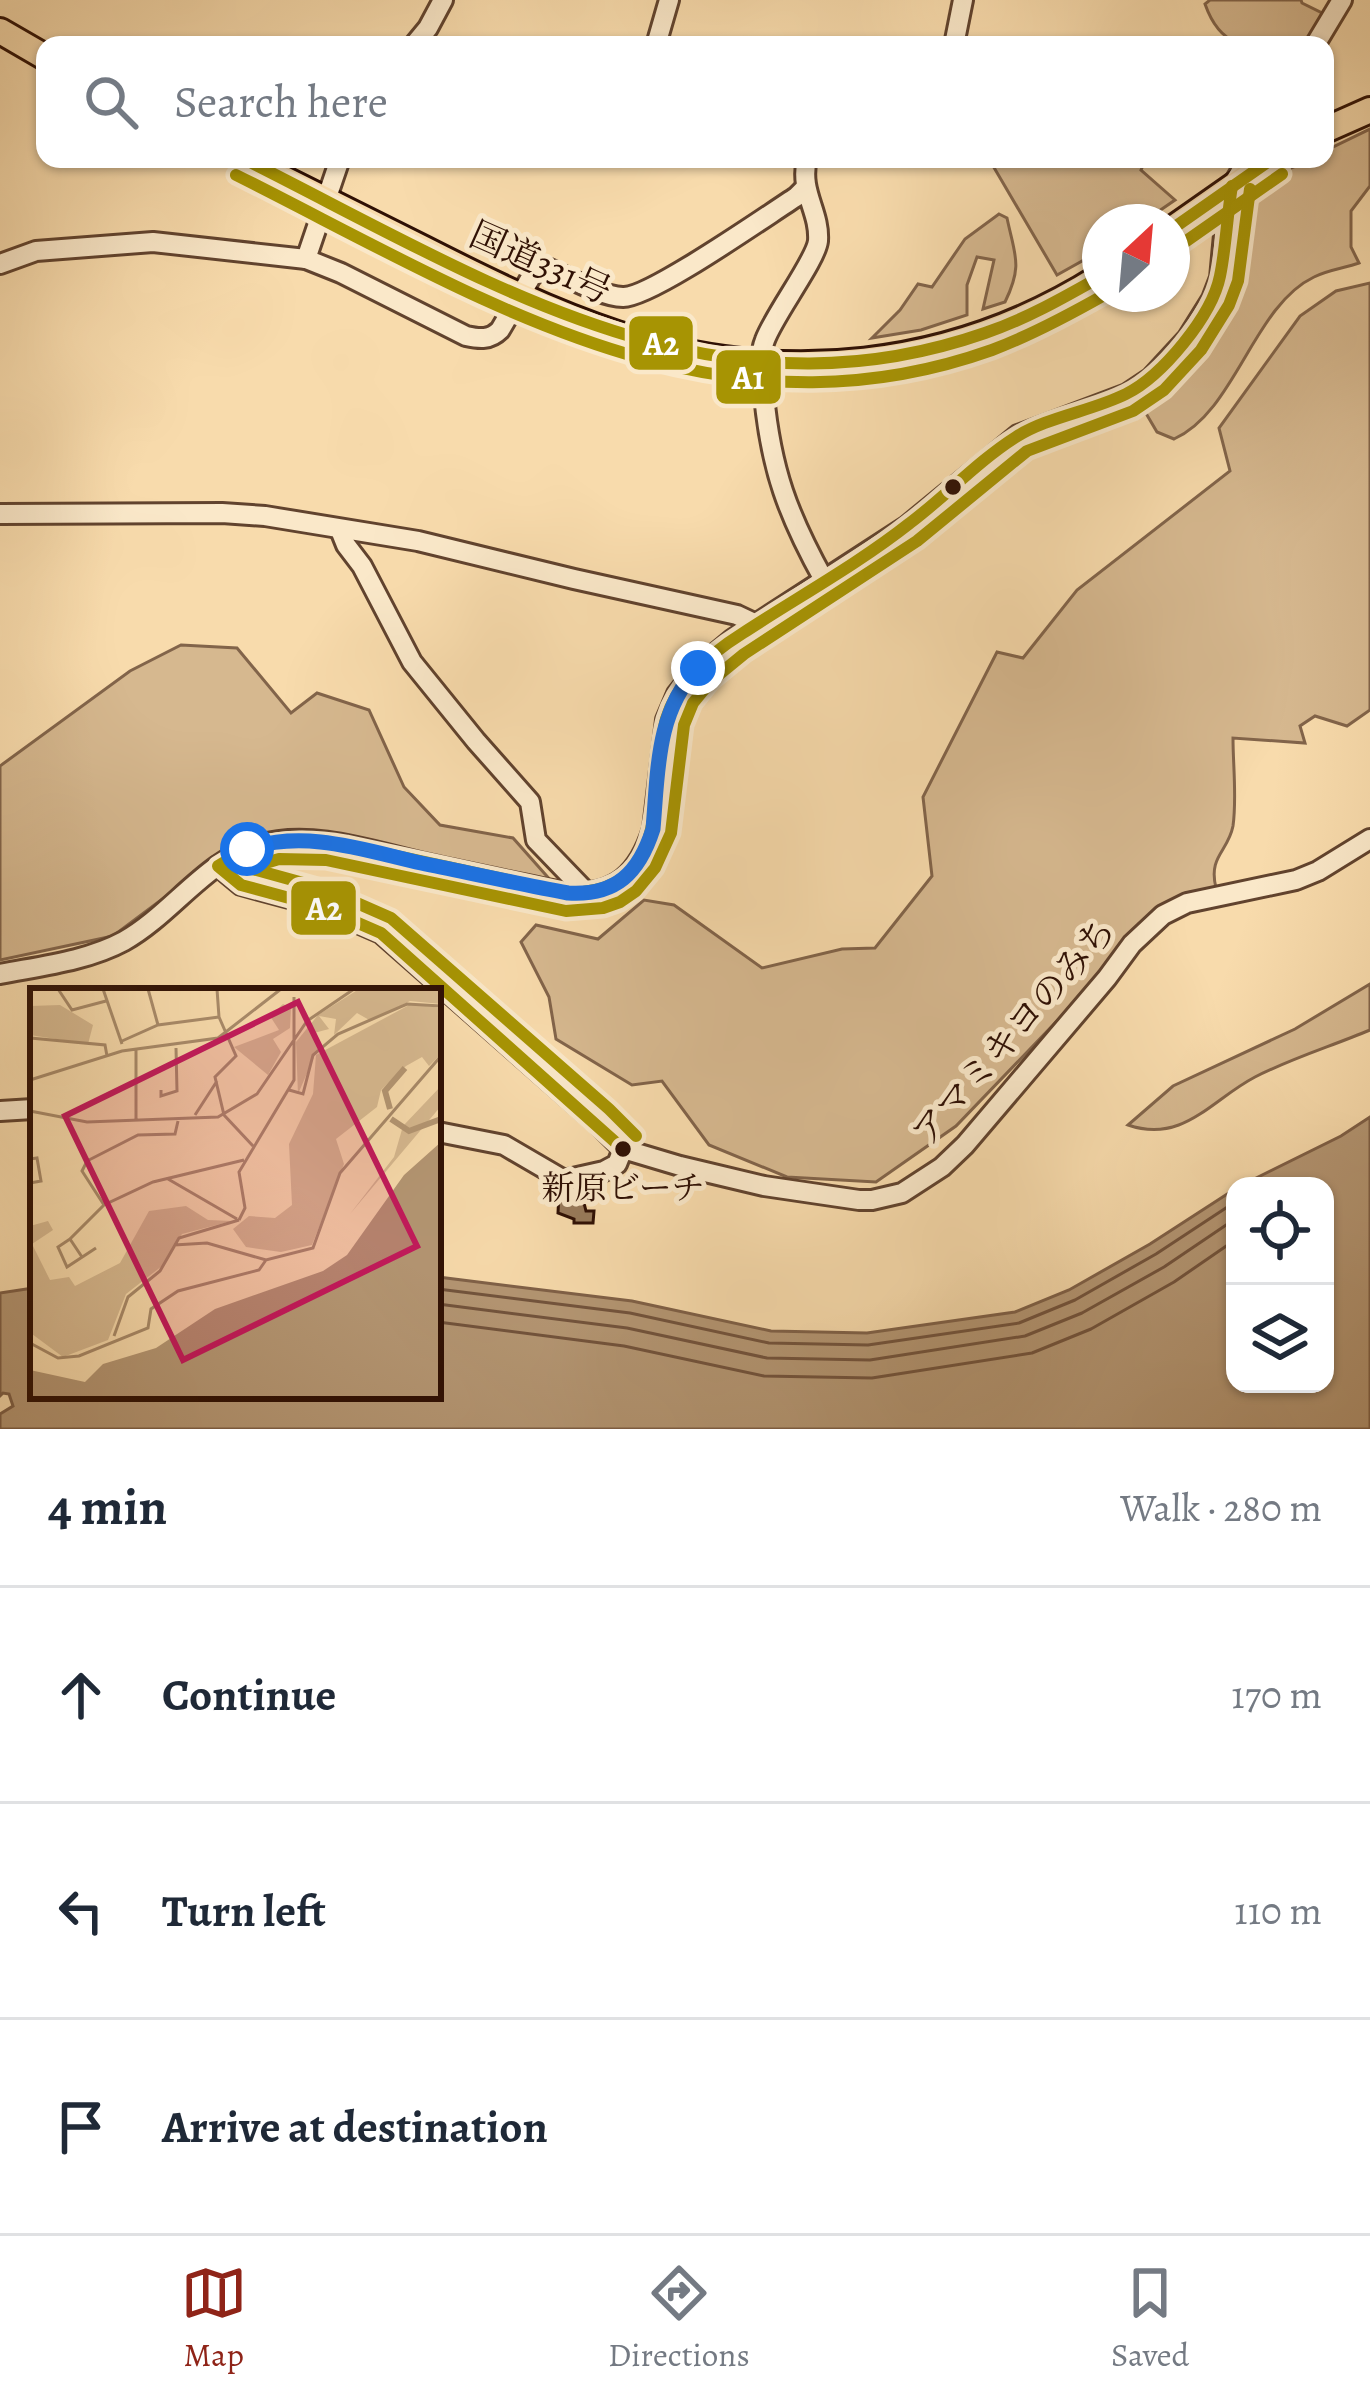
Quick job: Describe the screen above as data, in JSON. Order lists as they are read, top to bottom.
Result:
{
  "streets": {
    "highway": ["国道331号"],
    "street": ["アマミキヨのみち"]
  },
  "places": ["新原ビーチ"],
  "lines": ["transit line A2", "transit line A1"],
  "north": "top right",
  "page": {
    "search": "Search here",
    "heading": ["4 min", "Walk · 280 m"],
    "list": [
      ["Continue", "170 m"],
      ["Turn left", "110 m"],
      "Arrive at destination"
    ],
    "nav": ["Map", "Directions", "Saved"]
  }
}
